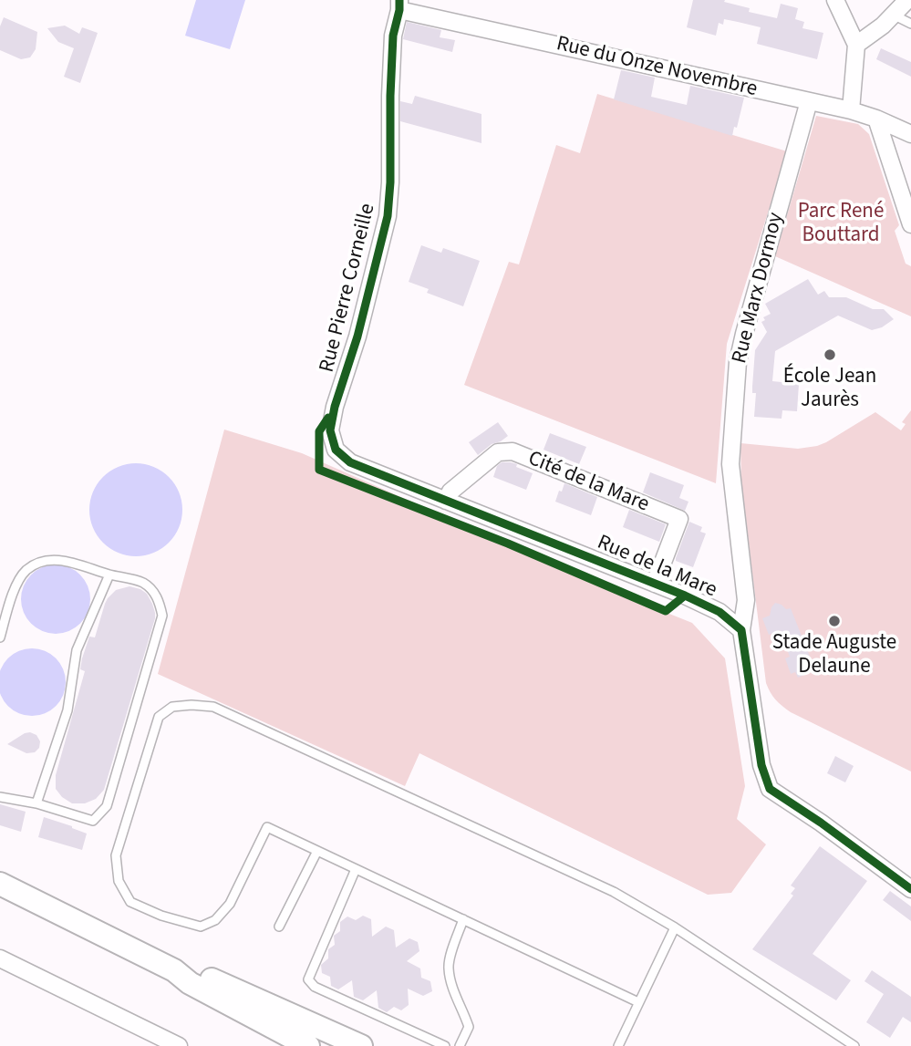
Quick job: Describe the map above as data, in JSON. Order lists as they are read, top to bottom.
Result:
{
  "streets": {
    "street": [
      "Rue du Onze Novembre",
      "Rue Pierre Corneille",
      "Rue Marx Dormoy",
      "Cité de la Mare",
      "Rue de la Mare"
    ]
  },
  "crossings": [
    ["Rue du Onze Novembre", "Rue Pierre Corneille"],
    ["Rue du Onze Novembre", "Rue Marx Dormoy"],
    ["Rue Pierre Corneille", "Rue de la Mare"],
    ["Rue Marx Dormoy", "Rue de la Mare"],
    ["Cité de la Mare", "Rue de la Mare"]
  ],
  "parks": ["Parc René Bouttard"],
  "places": ["École Jean Jaurès", "Stade Auguste Delaune"]
}
